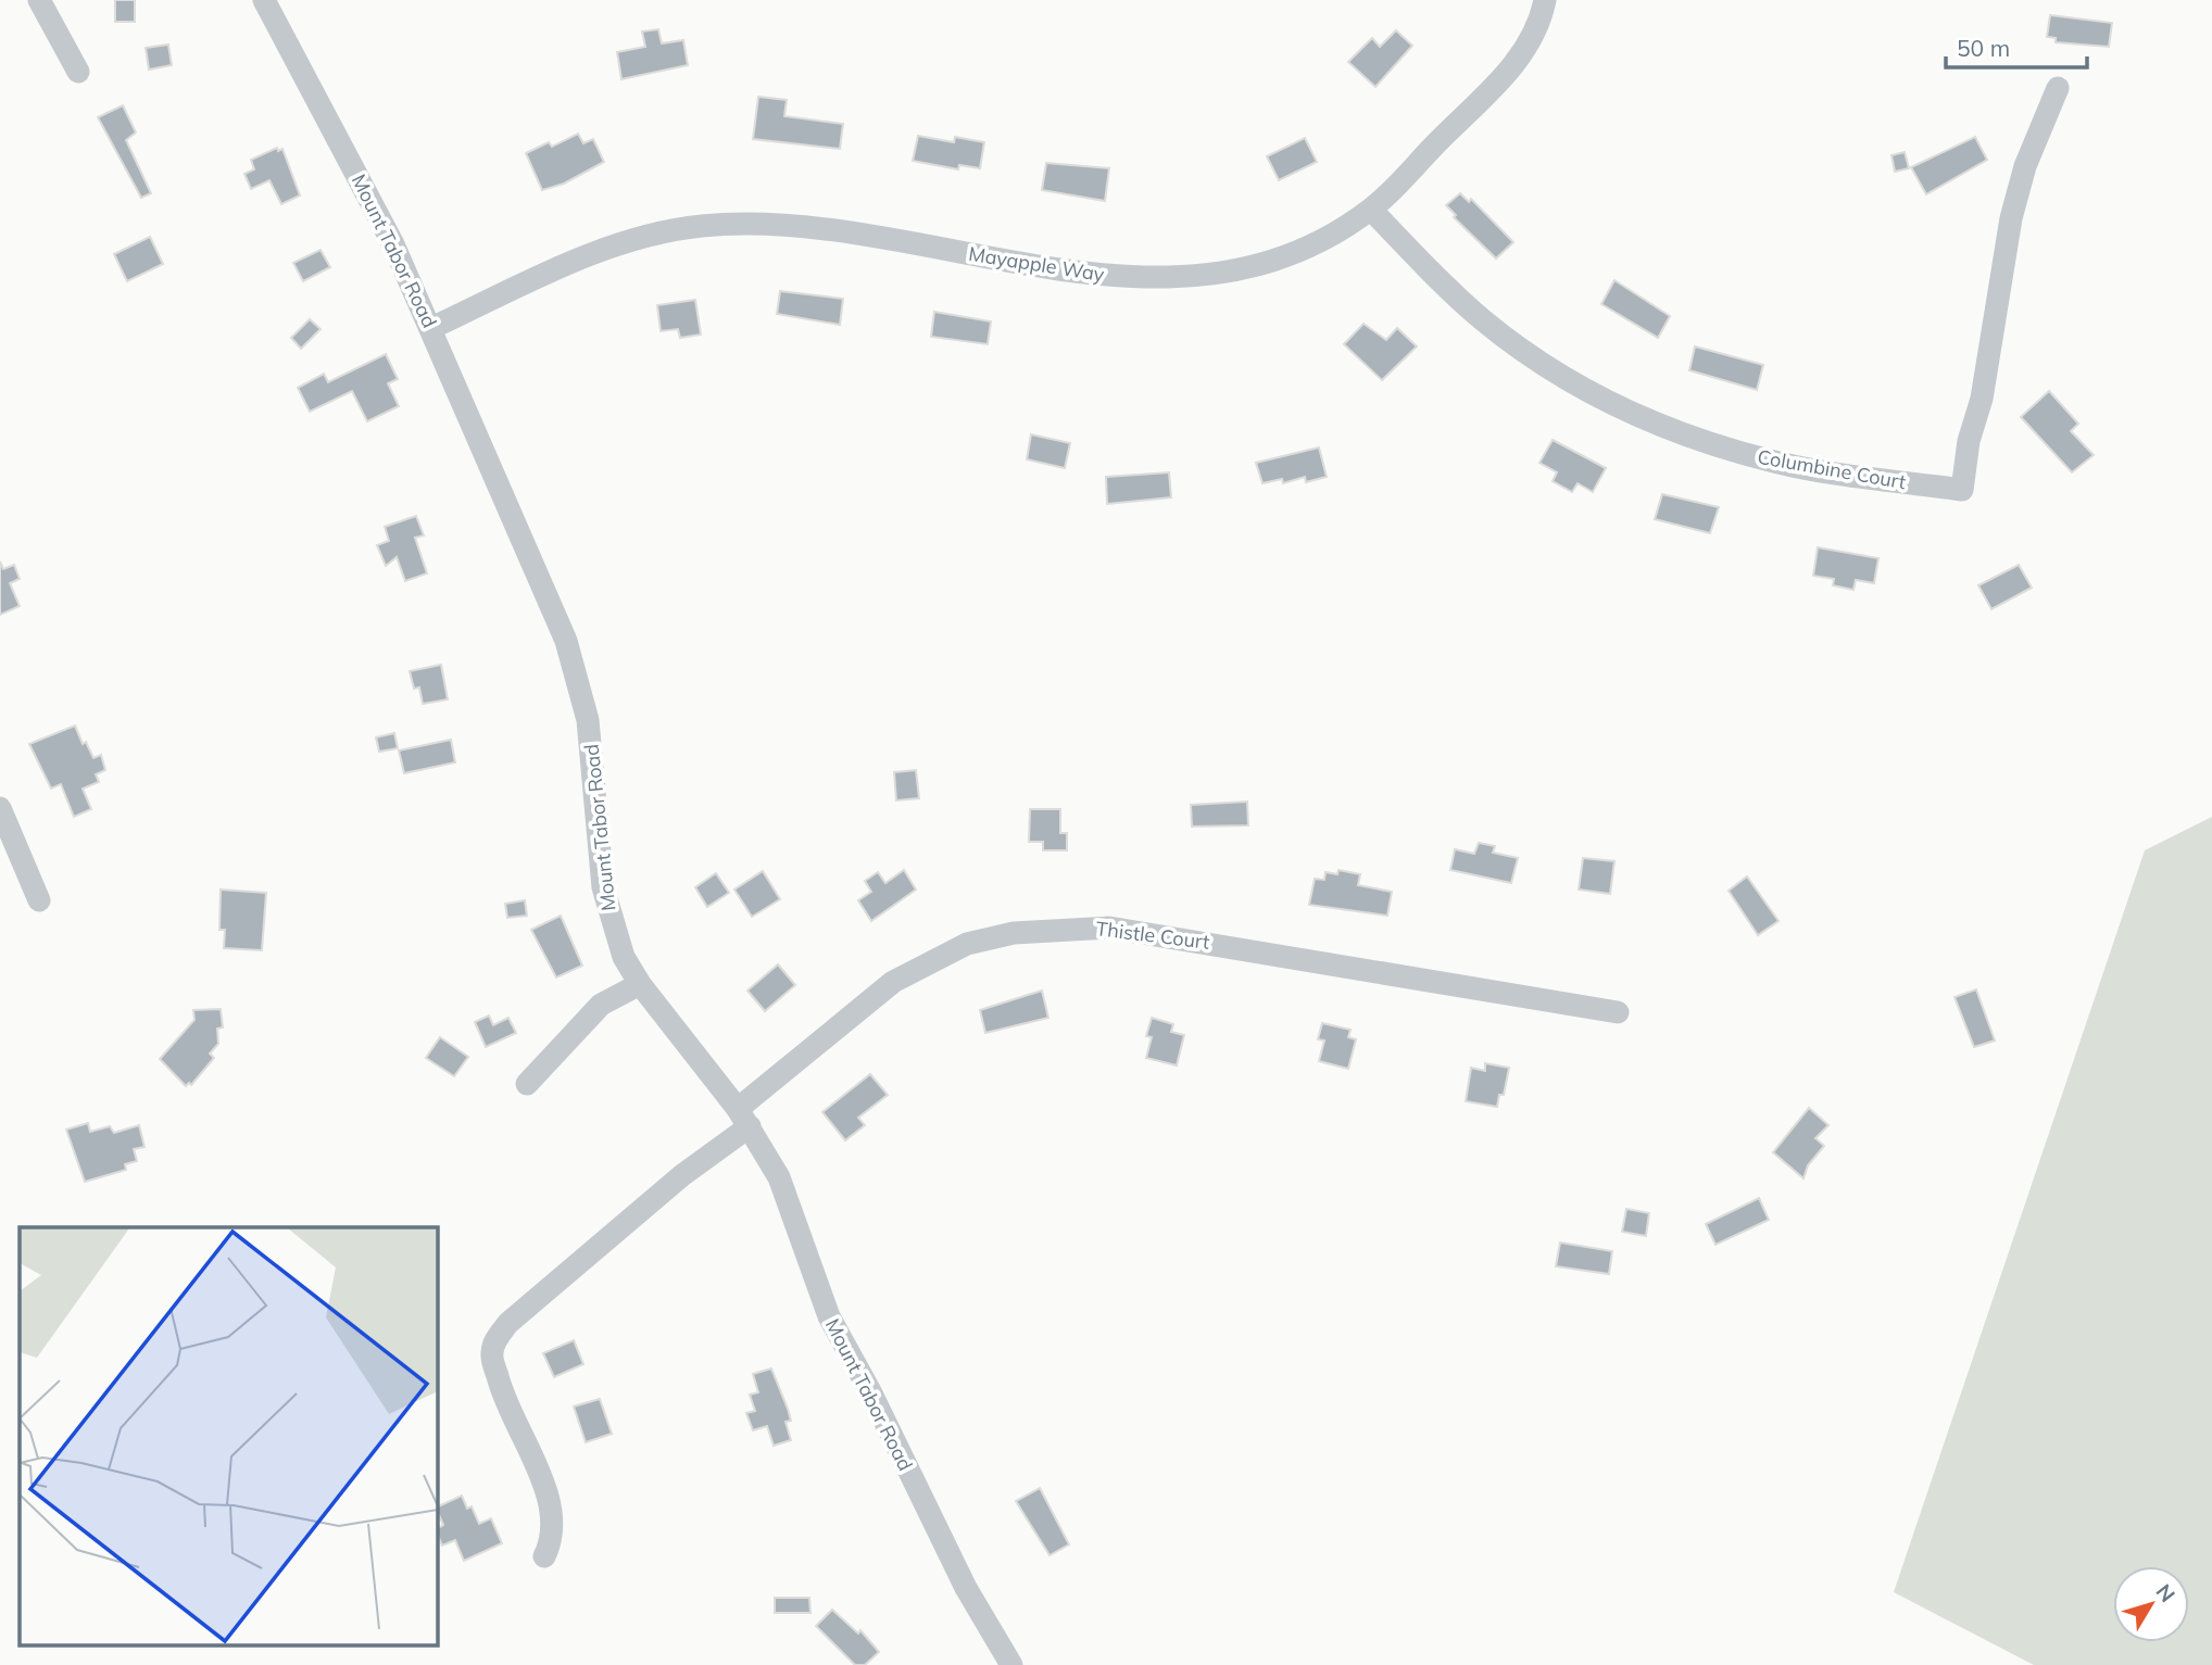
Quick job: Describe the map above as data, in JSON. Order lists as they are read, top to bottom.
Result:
{
  "streets": {
    "street": [
      "Mount Tabor Road",
      "Mayapple Way",
      "Columbine Court",
      "Thistle Court"
    ]
  },
  "crossings": [
    ["Mount Tabor Road", "Mayapple Way"],
    ["Mount Tabor Road", "Thistle Court"],
    ["Mayapple Way", "Columbine Court"]
  ],
  "scale_bar": "50 m",
  "north": "top right"
}
